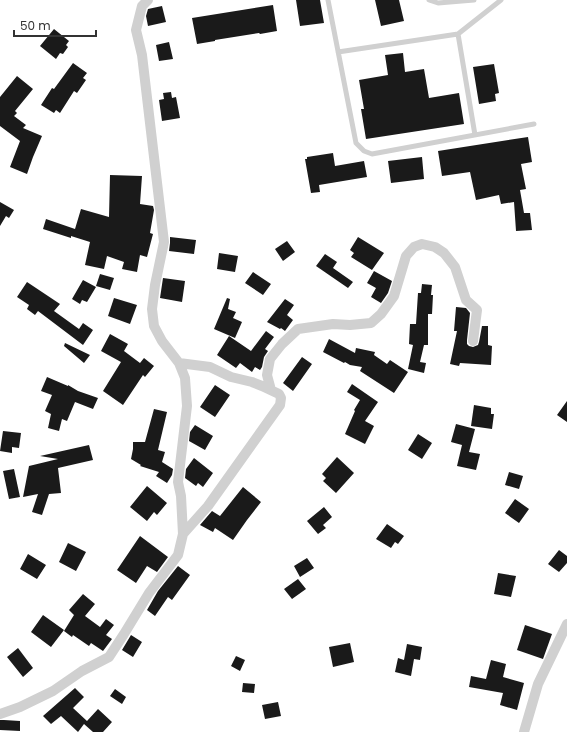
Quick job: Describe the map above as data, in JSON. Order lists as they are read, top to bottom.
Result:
{
  "scale_bar": "50 m"
}
